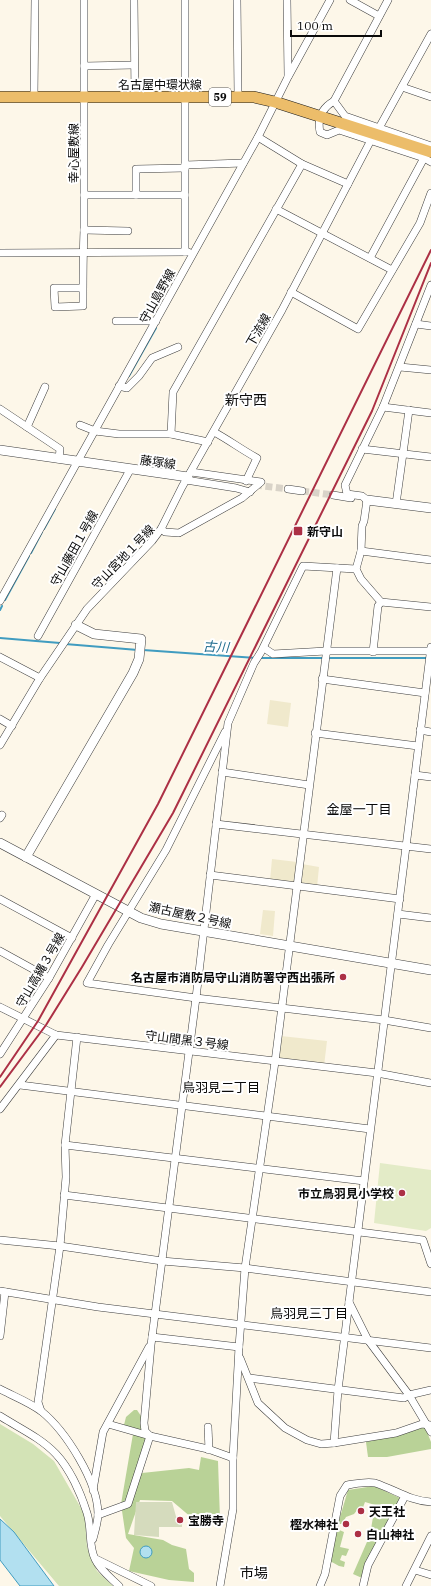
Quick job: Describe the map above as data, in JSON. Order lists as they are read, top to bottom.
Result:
{
  "streets": {
    "main road": ["名古屋中環状線", "59"],
    "street": [
      "幸心屋敷線",
      "守山島野線",
      "下流線",
      "藤塚線",
      "守山藤田１号線",
      "守山宮地１号線",
      "瀬古屋敷２号線",
      "守山高縄３号線",
      "守山間黒３号線"
    ]
  },
  "crossings": [
    ["名古屋中環状線", "幸心屋敷線"],
    ["名古屋中環状線", "守山島野線"],
    ["守山島野線", "藤塚線"],
    ["下流線", "藤塚線"],
    ["下流線", "守山宮地１号線"],
    ["藤塚線", "守山藤田１号線"],
    ["瀬古屋敷２号線", "守山高縄３号線"],
    ["守山高縄３号線", "守山間黒３号線"]
  ],
  "districts": [
    "新守西",
    "金屋一丁目",
    "鳥羽見二丁目",
    "鳥羽見三丁目",
    "市場"
  ],
  "water": ["古川"],
  "places": {
    "transit": ["新守山"],
    "other": [
      "名古屋市消防局守山消防署守西出張所",
      "市立鳥羽見小学校",
      "天王社",
      "宝勝寺",
      "樫水神社",
      "白山神社"
    ]
  },
  "scale_bar": "100 m"
}
